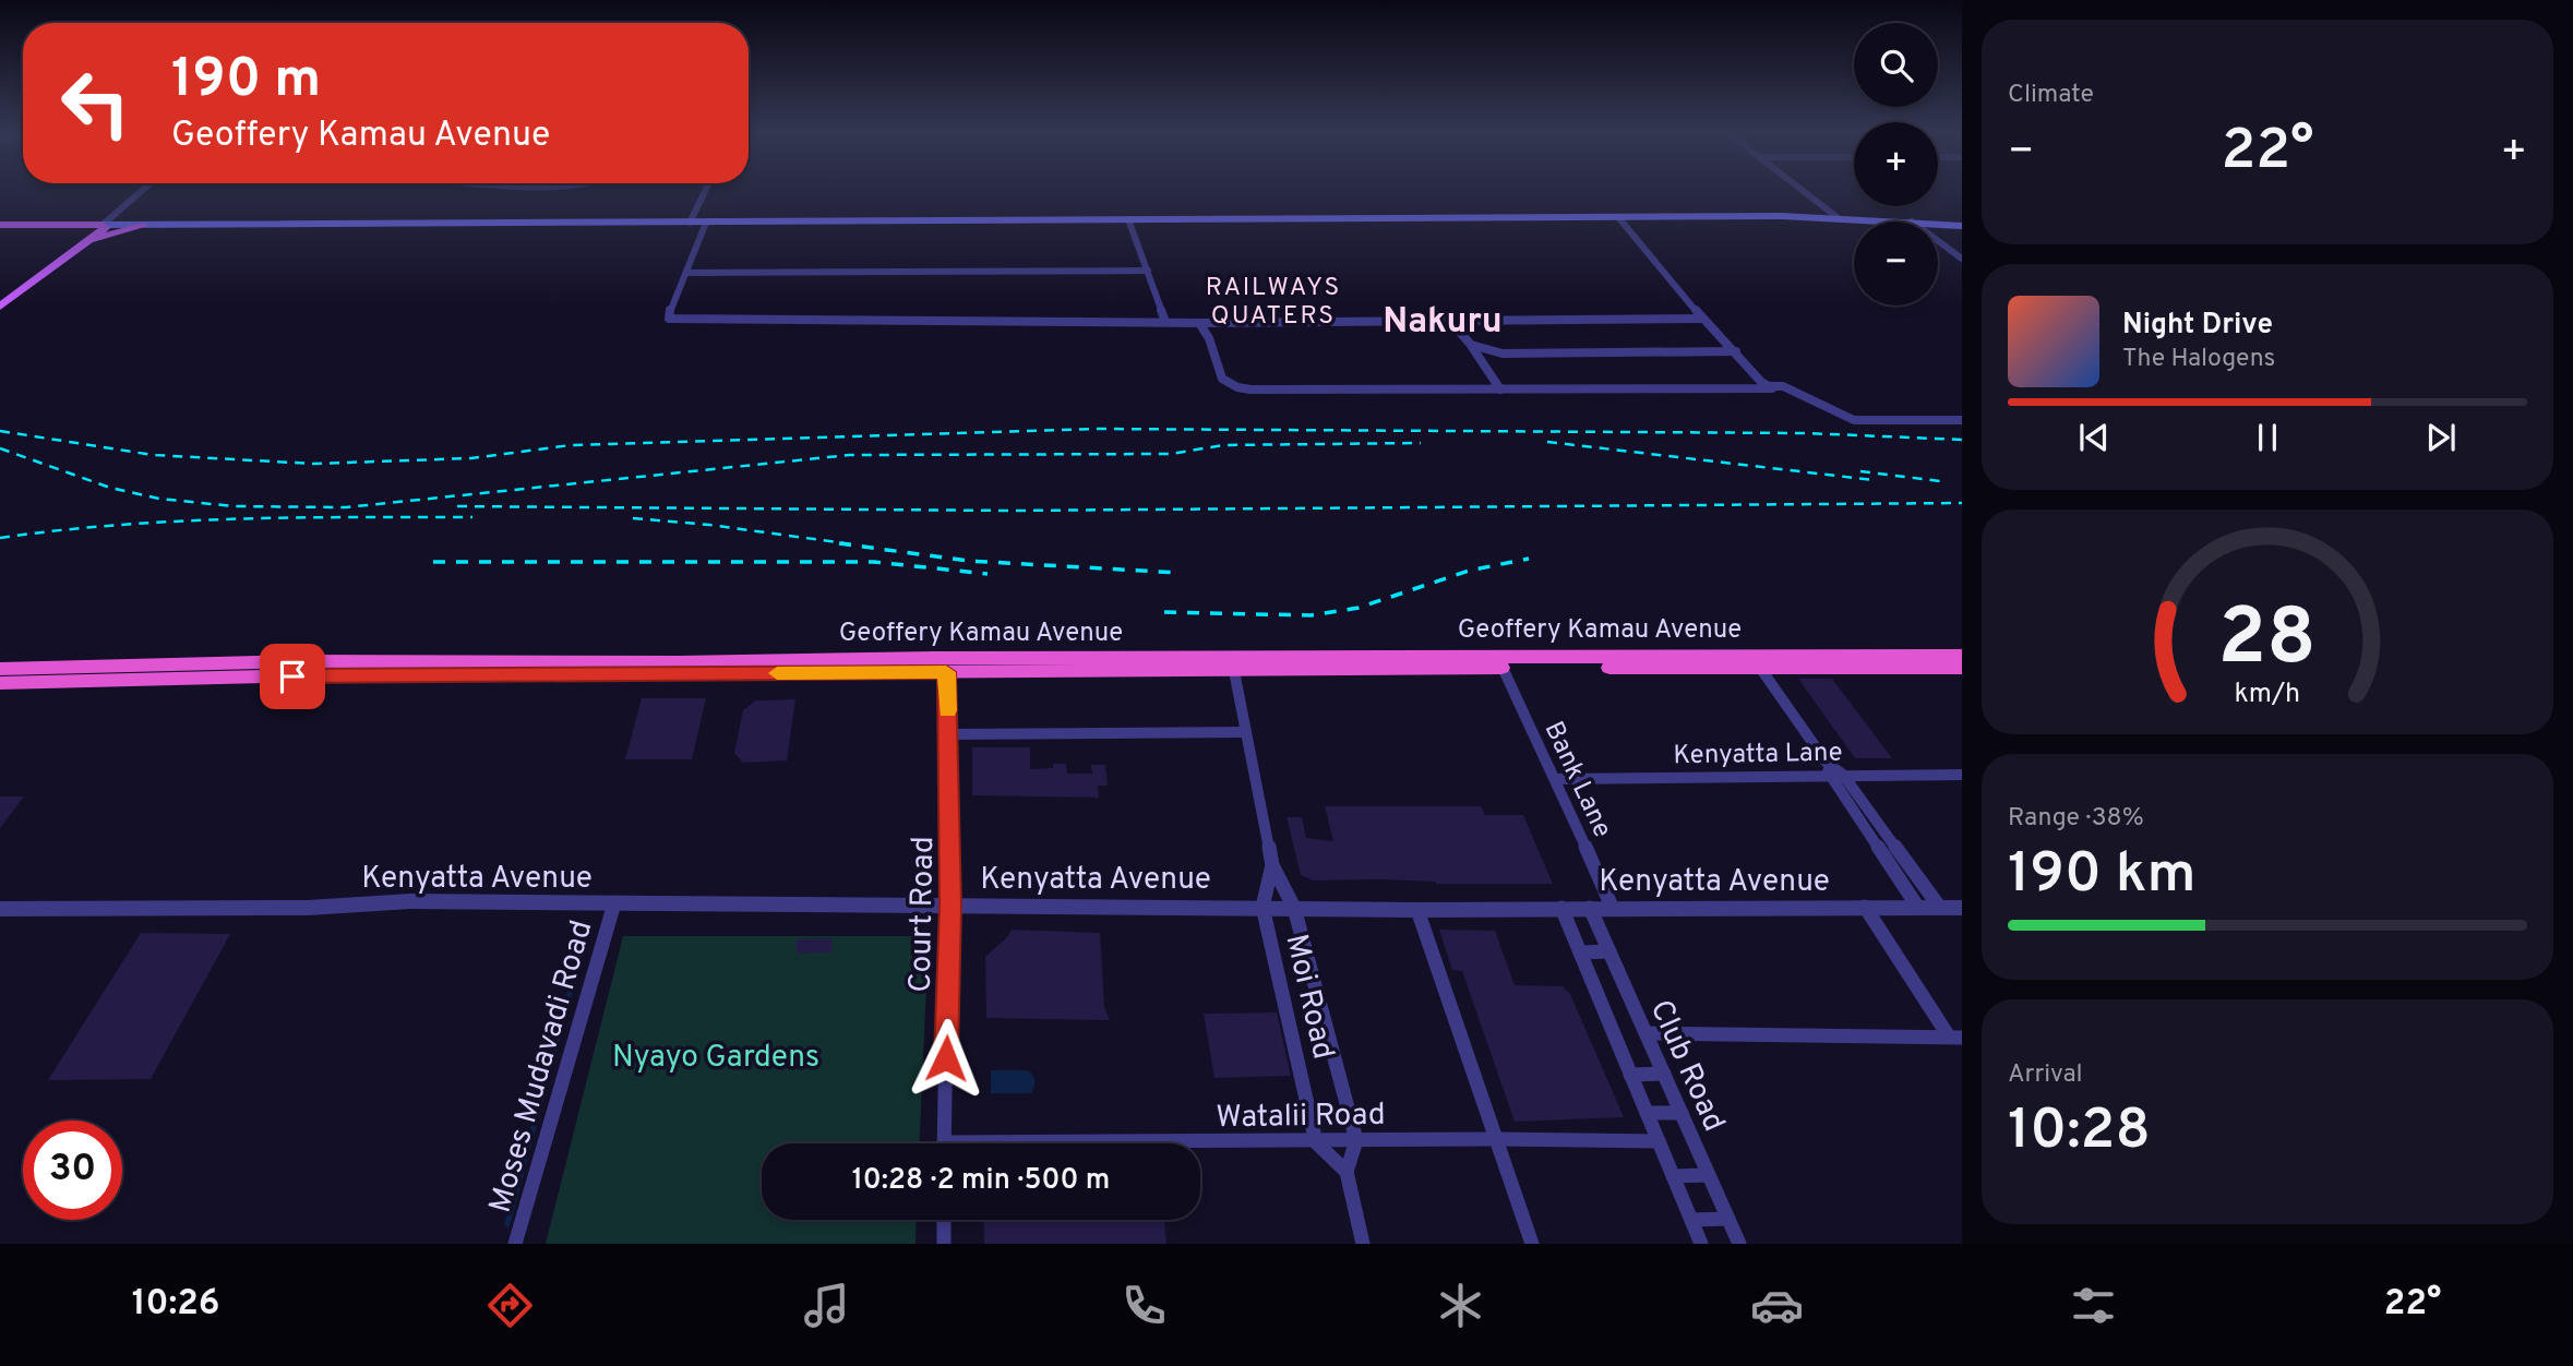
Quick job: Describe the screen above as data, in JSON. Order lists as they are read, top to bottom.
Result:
{
  "streets": {
    "highway": ["Geoffery Kamau Avenue"],
    "street": [
      "Kenyatta Lane",
      "Bank Lane",
      "Kenyatta Avenue",
      "Court Road",
      "Moi Road",
      "Club Road",
      "Moses Mudavadi Road",
      "Watalii Road"
    ]
  },
  "crossings": [
    ["Geoffery Kamau Avenue", "Bank Lane"],
    ["Geoffery Kamau Avenue", "Court Road"],
    ["Geoffery Kamau Avenue", "Moi Road"],
    ["Kenyatta Lane", "Bank Lane"],
    ["Bank Lane", "Kenyatta Avenue"],
    ["Kenyatta Avenue", "Court Road"],
    ["Kenyatta Avenue", "Moi Road"],
    ["Kenyatta Avenue", "Club Road"],
    ["Kenyatta Avenue", "Moses Mudavadi Road"],
    ["Moi Road", "Watalii Road"],
    ["Club Road", "Watalii Road"]
  ],
  "districts": ["RAILWAYS QUATERS", "Nakuru"],
  "parks": ["Nyayo Gardens"],
  "page": {
    "tile": [
      "Climate",
      ["Range · 38%", "190 km"],
      ["Arrival", "10:28"]
    ],
    "map_buttons": ["+", "−"],
    "turn": ["190 m", "Geoffery Kamau Avenue"],
    "heat": ["−", "22°", "+"],
    "song": ["Night Drive", "The Halogens"],
    "limit": "30",
    "trip": "10:28 · 2 min · 500 m",
    "tabs": ["10:26", "22°"],
    "gauge": ["28", "km/h"]
  }
}
